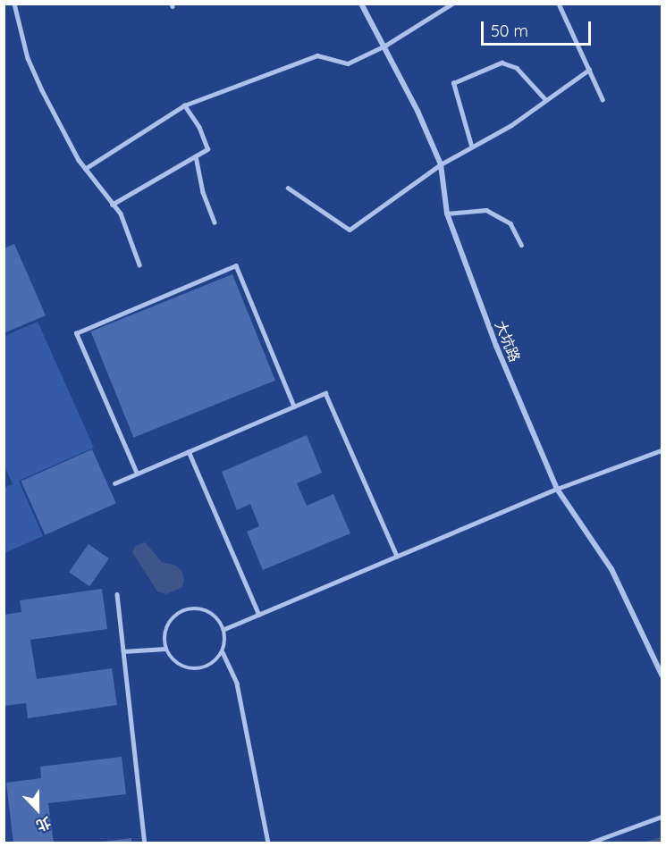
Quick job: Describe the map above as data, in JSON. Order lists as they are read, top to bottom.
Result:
{
  "streets": {
    "street": ["大坑路"]
  },
  "scale_bar": "50 m",
  "north": "bottom"
}
